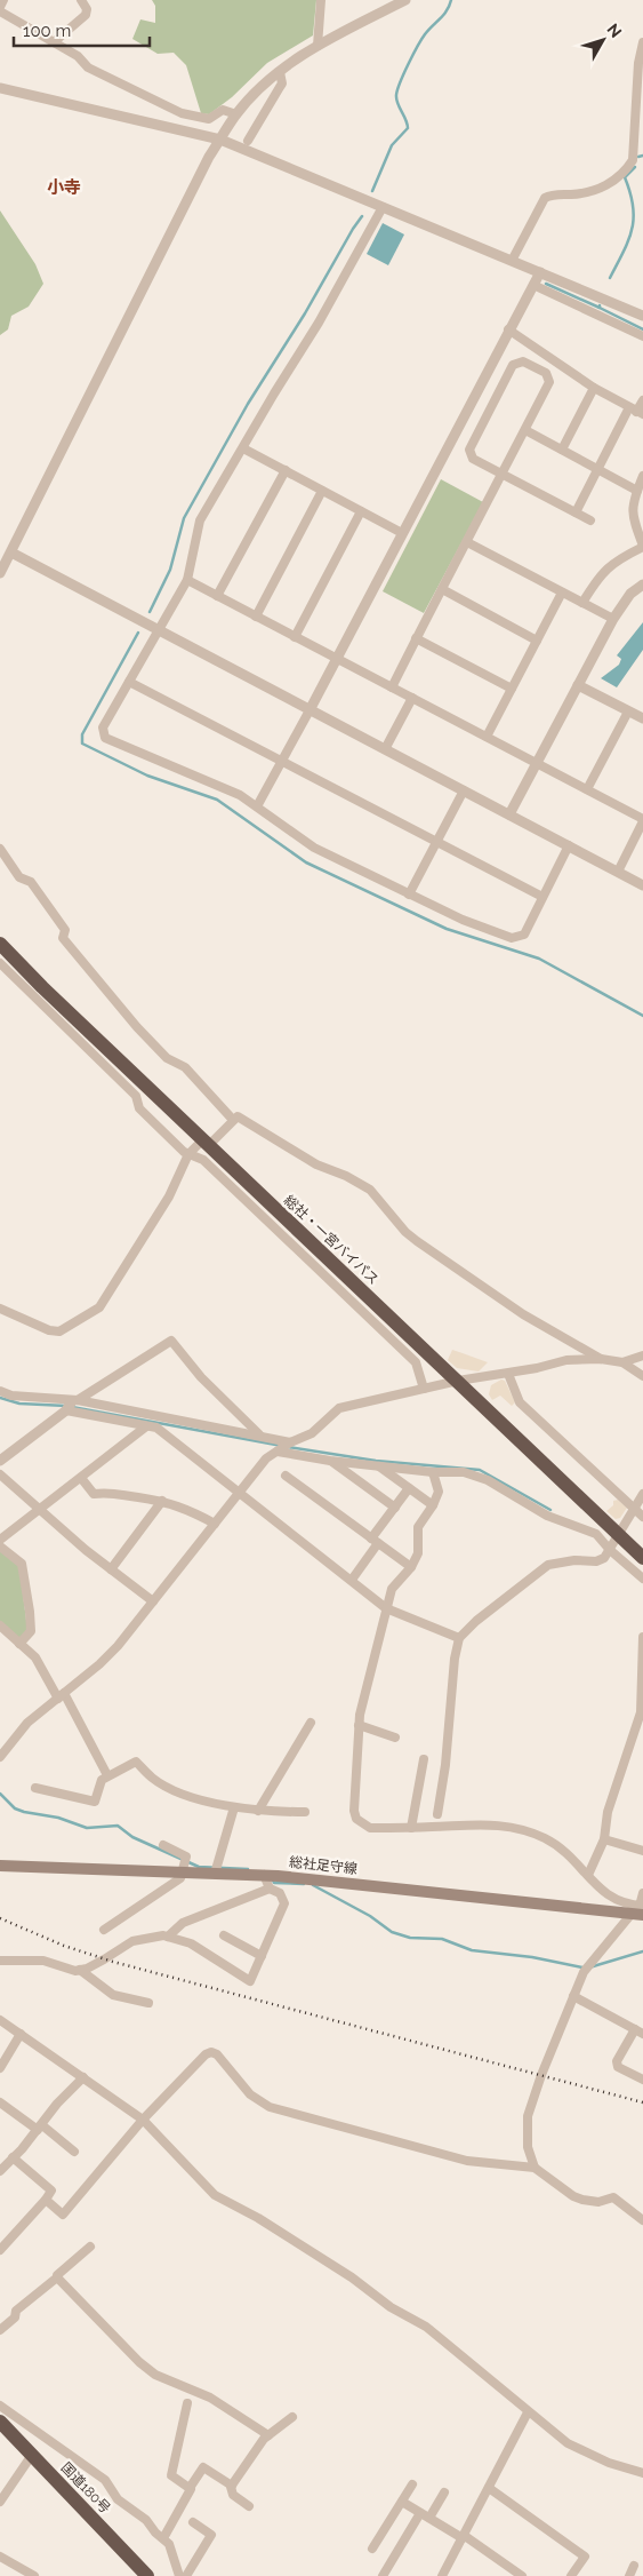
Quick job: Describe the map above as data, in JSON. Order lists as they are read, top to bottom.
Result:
{
  "streets": {
    "highway": ["総社・一宮バイパス", "国道180号"],
    "main road": ["総社足守線"]
  },
  "districts": ["小寺"],
  "scale_bar": "100 m",
  "north": "top right"
}
